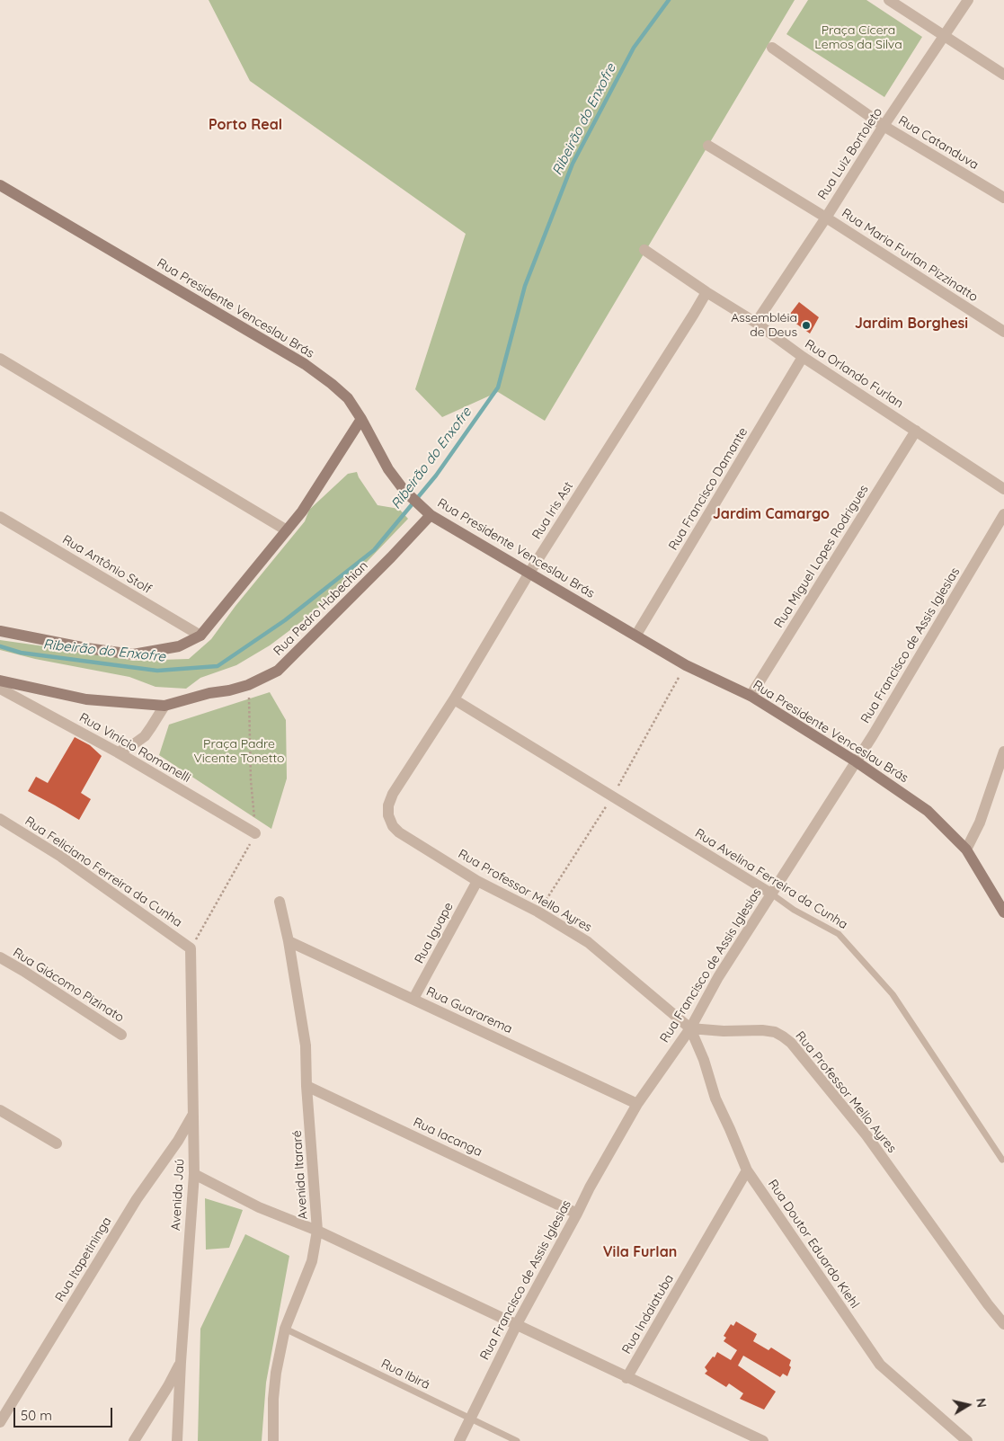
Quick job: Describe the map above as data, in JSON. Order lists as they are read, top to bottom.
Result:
{
  "streets": {
    "street": [
      "Rua Catanduva",
      "Rua Luiz Bortoleto",
      "Rua Maria Furlan Pizzinatto",
      "Rua Presidente Venceslau Brás",
      "Rua Orlando Furlan",
      "Rua Francisco Damante",
      "Rua Iris Ast",
      "Rua Miguel Lopes Rodrigues",
      "Rua Antônio Stolf",
      "Rua Pedro Habechian",
      "Rua Francisco de Assis Iglesias",
      "Rua Vinício Romanelli",
      "Rua Feliciano Ferreira da Cunha",
      "Rua Avelina Ferreira da Cunha",
      "Rua Professor Mello Ayres",
      "Rua Iguape",
      "Rua Giácomo Pizinato",
      "Rua Guararema",
      "Rua Iacanga",
      "Avenida Itararé",
      "Avenida Jaú",
      "Rua Doutor Eduardo Kiehl",
      "Rua Itapetininga",
      "Rua Indaiatuba"
    ],
    "lane": ["Rua Ibirá"]
  },
  "crossings": [
    ["Rua Catanduva", "Rua Luiz Bortoleto"],
    ["Rua Luiz Bortoleto", "Rua Maria Furlan Pizzinatto"],
    ["Rua Luiz Bortoleto", "Rua Orlando Furlan"],
    ["Rua Presidente Venceslau Brás", "Rua Francisco Damante"],
    ["Rua Presidente Venceslau Brás", "Rua Iris Ast"],
    ["Rua Presidente Venceslau Brás", "Rua Miguel Lopes Rodrigues"],
    ["Rua Presidente Venceslau Brás", "Rua Pedro Habechian"],
    ["Rua Presidente Venceslau Brás", "Rua Francisco de Assis Iglesias"],
    ["Rua Orlando Furlan", "Rua Francisco Damante"],
    ["Rua Orlando Furlan", "Rua Iris Ast"],
    ["Rua Orlando Furlan", "Rua Miguel Lopes Rodrigues"],
    ["Rua Iris Ast", "Rua Avelina Ferreira da Cunha"],
    ["Rua Iris Ast", "Rua Professor Mello Ayres"],
    ["Rua Francisco de Assis Iglesias", "Rua Avelina Ferreira da Cunha"],
    ["Rua Francisco de Assis Iglesias", "Rua Professor Mello Ayres"],
    ["Rua Francisco de Assis Iglesias", "Rua Guararema"],
    ["Rua Francisco de Assis Iglesias", "Rua Iacanga"],
    ["Rua Francisco de Assis Iglesias", "Rua Doutor Eduardo Kiehl"],
    ["Rua Francisco de Assis Iglesias", "Rua Ibirá"],
    ["Rua Feliciano Ferreira da Cunha", "Avenida Jaú"],
    ["Rua Professor Mello Ayres", "Rua Iguape"],
    ["Rua Professor Mello Ayres", "Rua Doutor Eduardo Kiehl"],
    ["Rua Iguape", "Rua Guararema"],
    ["Rua Guararema", "Avenida Itararé"],
    ["Rua Iacanga", "Avenida Itararé"],
    ["Avenida Itararé", "Rua Ibirá"],
    ["Avenida Jaú", "Rua Itapetininga"],
    ["Rua Doutor Eduardo Kiehl", "Rua Indaiatuba"]
  ],
  "districts": [
    "Porto Real",
    "Jardim Borghesi",
    "Jardim Camargo",
    "Vila Furlan"
  ],
  "water": ["Ribeirão do Enxofre"],
  "parks": ["Praça Cícera Lemos da Silva", "Praça Padre Vicente Tonetto"],
  "places": ["Assembléia de Deus"],
  "scale_bar": "50 m",
  "north": "right"
}
